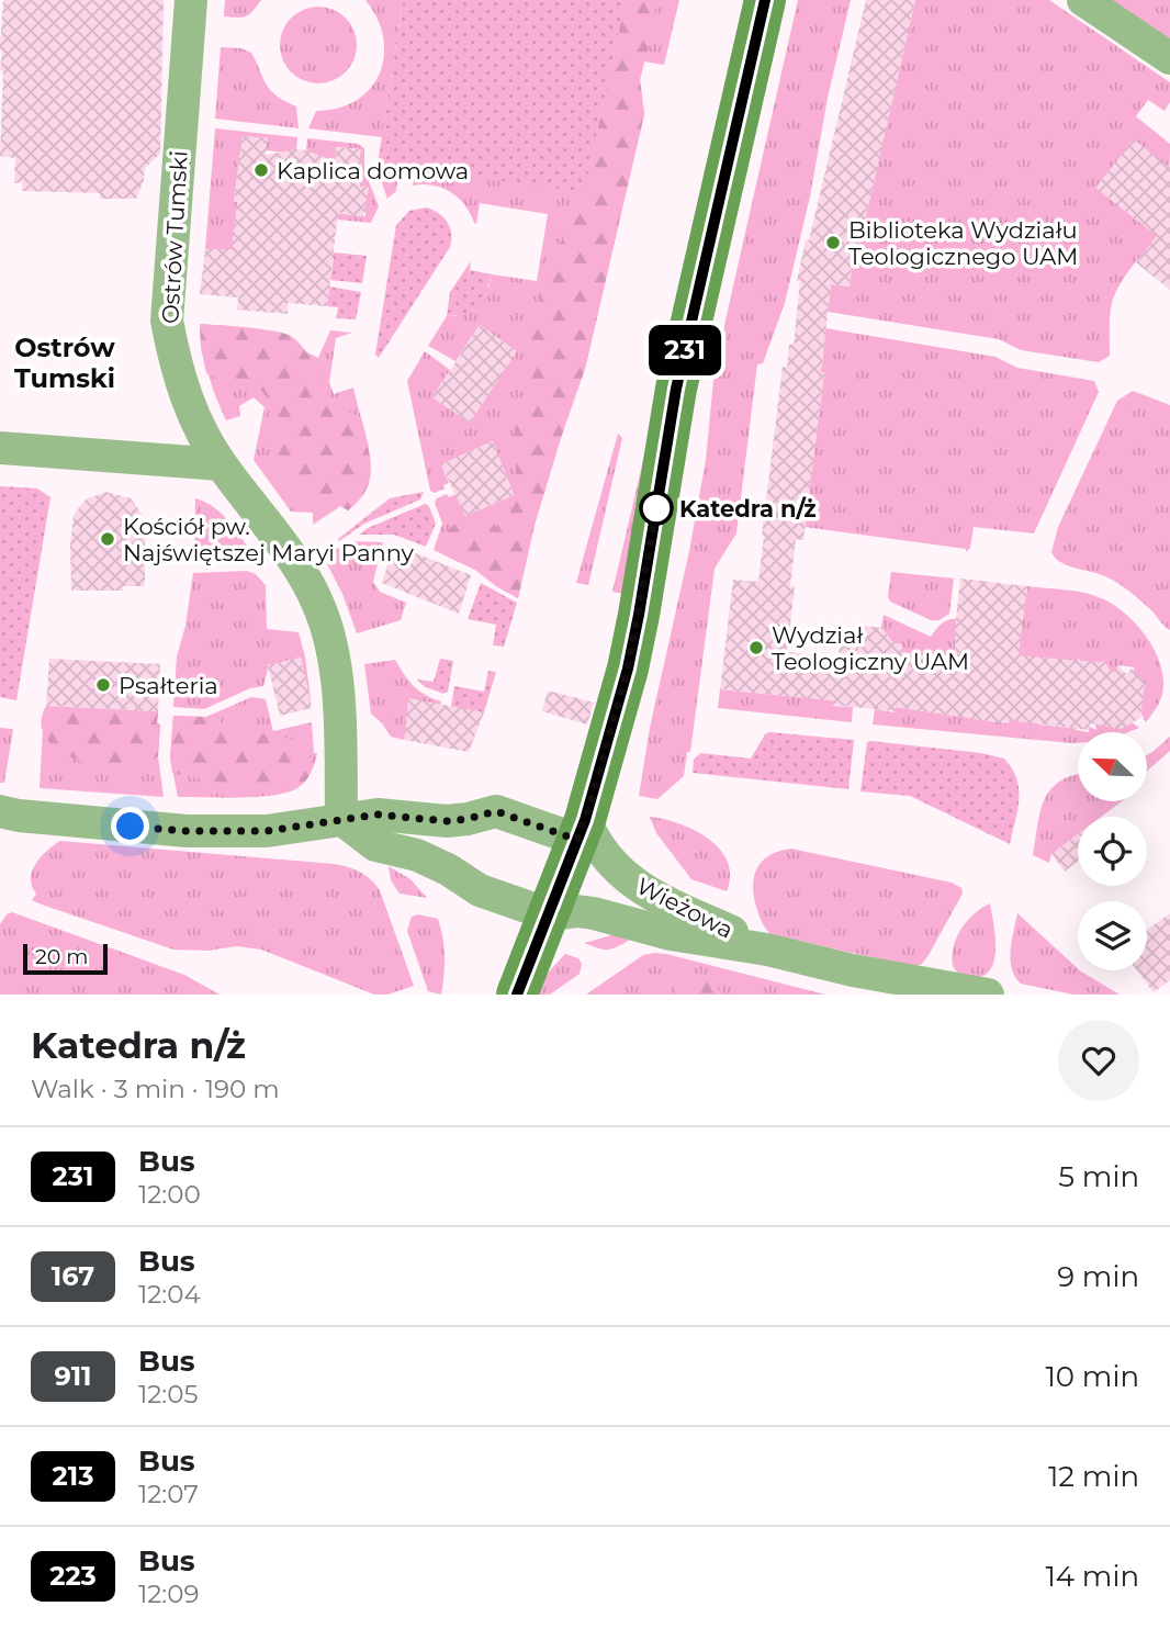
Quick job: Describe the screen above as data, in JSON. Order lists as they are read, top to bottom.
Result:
{
  "streets": {
    "street": ["Ostrów Tumski", "Wieżowa"]
  },
  "districts": ["Ostrów Tumski"],
  "places": [
    "Kaplica domowa",
    "Biblioteka Wydziału Teologicznego UAM",
    "Katedra n/ż",
    "Kościół pw. Najświętszej Maryi Panny",
    "Wydział Teologiczny UAM",
    "Psałteria"
  ],
  "lines": ["bus line 231"],
  "scale_bar": "20 m",
  "north": "top left",
  "page": {
    "on_map": "231",
    "scale": "20 m",
    "heading": ["Katedra n/ż", "Walk · 3 min · 190 m"],
    "list": [
      {
        "mark": "231",
        "name": "Bus",
        "note": "12:00",
        "value": "5 min"
      },
      {
        "mark": "167",
        "name": "Bus",
        "note": "12:04",
        "value": "9 min"
      },
      {
        "mark": "911",
        "name": "Bus",
        "note": "12:05",
        "value": "10 min"
      },
      {
        "mark": "213",
        "name": "Bus",
        "note": "12:07",
        "value": "12 min"
      },
      {
        "mark": "223",
        "name": "Bus",
        "note": "12:09",
        "value": "14 min"
      }
    ]
  }
}
